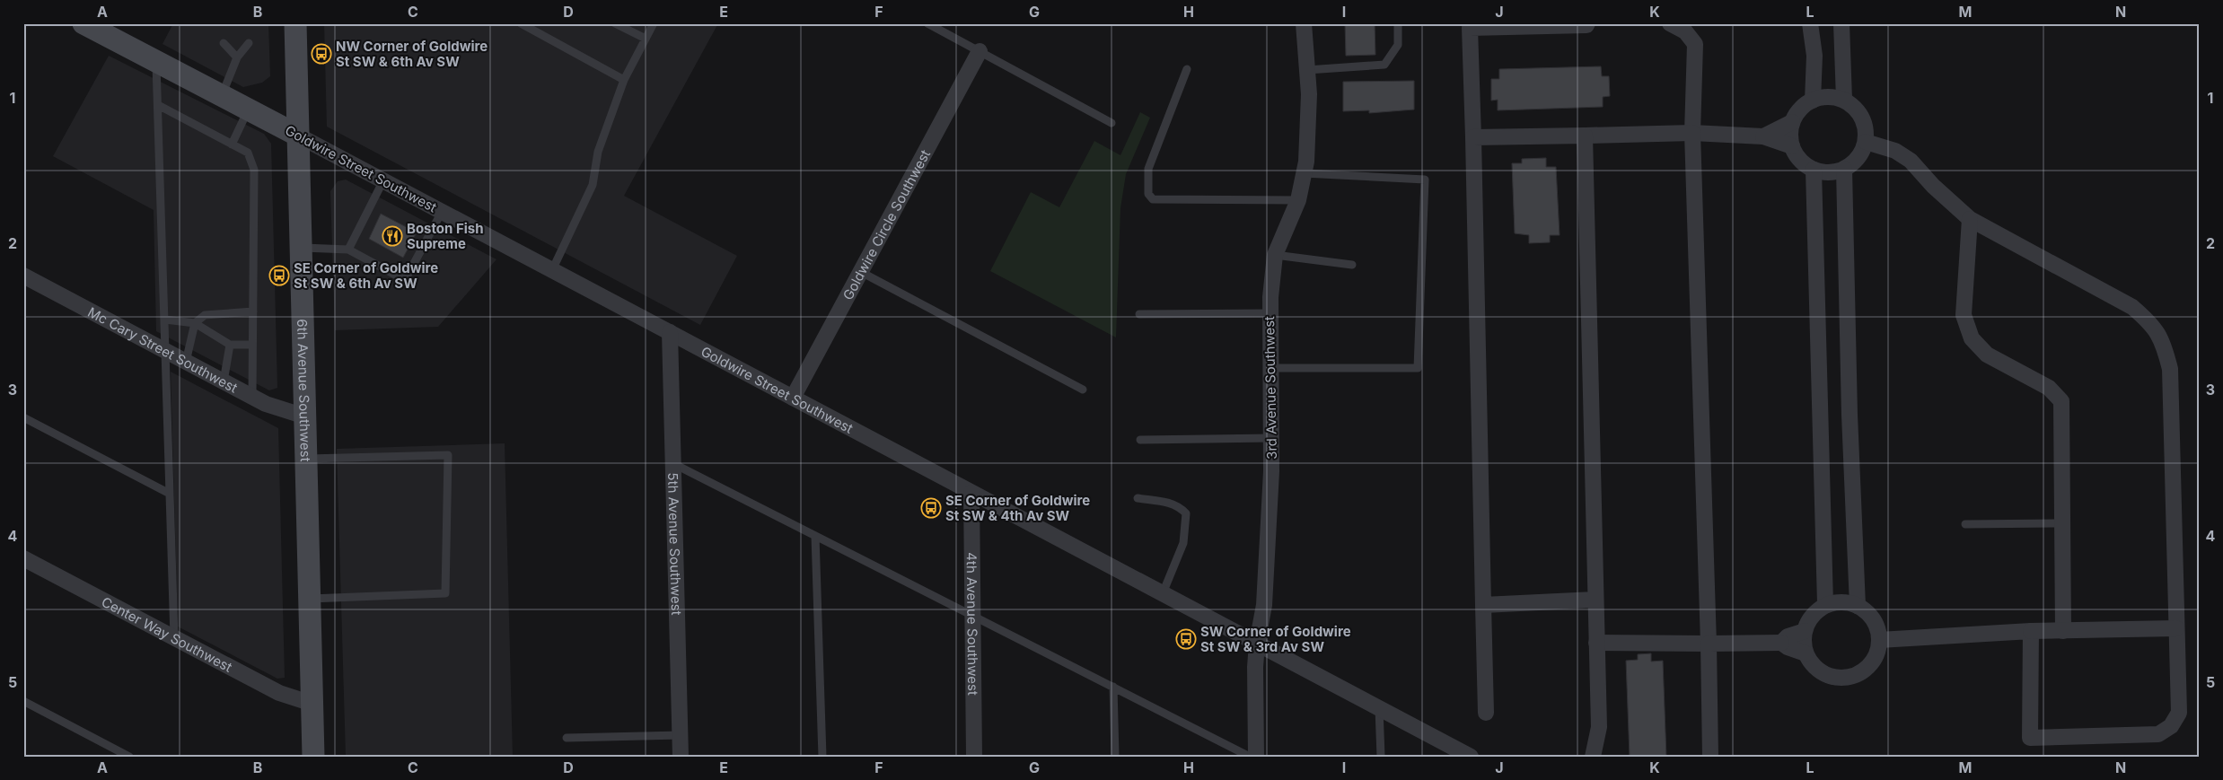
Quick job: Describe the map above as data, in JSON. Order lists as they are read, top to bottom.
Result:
{
  "streets": {
    "main road": ["Goldwire Street Southwest", "6th Avenue Southwest"],
    "street": [
      "Goldwire Circle Southwest",
      "Mc Cary Street Southwest",
      "3rd Avenue Southwest",
      "5th Avenue Southwest",
      "4th Avenue Southwest",
      "Center Way Southwest"
    ]
  },
  "crossings": [
    ["Goldwire Street Southwest", "Goldwire Circle Southwest"],
    ["Goldwire Street Southwest", "3rd Avenue Southwest"],
    ["Goldwire Street Southwest", "6th Avenue Southwest"],
    ["Goldwire Street Southwest", "5th Avenue Southwest"],
    ["Goldwire Street Southwest", "4th Avenue Southwest"],
    ["Mc Cary Street Southwest", "6th Avenue Southwest"],
    ["6th Avenue Southwest", "Center Way Southwest"]
  ],
  "places": {
    "bus stop": [
      "NW Corner of Goldwire St SW & 6th Av SW",
      "SE Corner of Goldwire St SW & 6th Av SW",
      "SE Corner of Goldwire St SW & 4th Av SW",
      "SW Corner of Goldwire St SW & 3rd Av SW"
    ],
    "restaurant": ["Boston Fish Supreme"]
  },
  "grid": {
    "columns": [
      "A",
      "B",
      "C",
      "D",
      "E",
      "F",
      "G",
      "H",
      "I",
      "J",
      "K",
      "L",
      "M",
      "N"
    ],
    "rows": [
      "1",
      "2",
      "3",
      "4",
      "5"
    ]
  }
}
